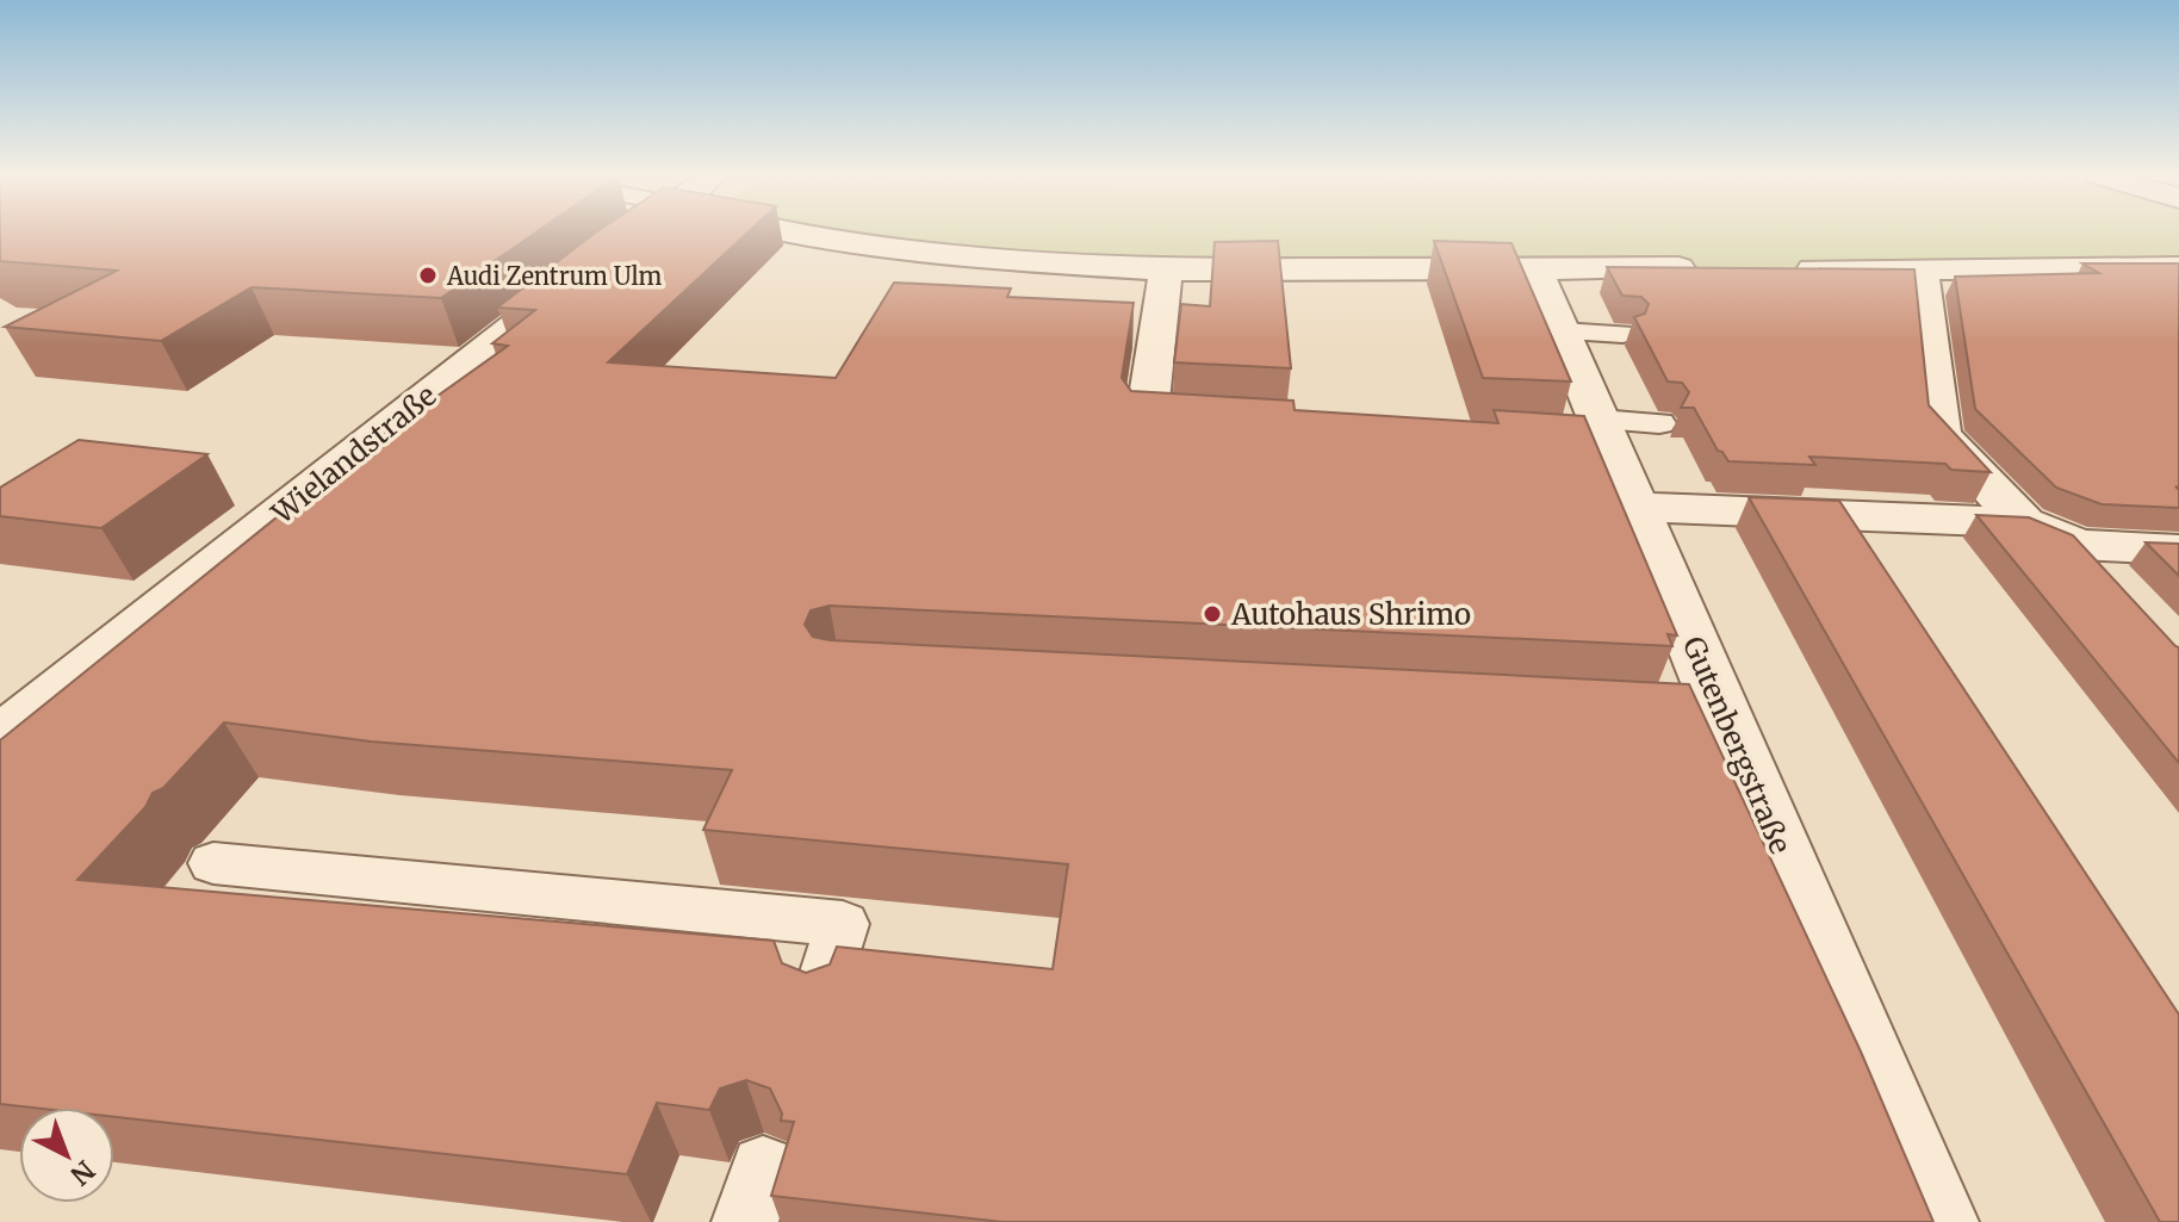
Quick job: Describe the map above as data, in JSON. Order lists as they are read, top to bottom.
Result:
{
  "streets": {
    "street": ["Wielandstraße", "Gutenbergstraße"]
  },
  "places": ["Audi Zentrum Ulm", "Autohaus Shrimo"],
  "north": "bottom right"
}
